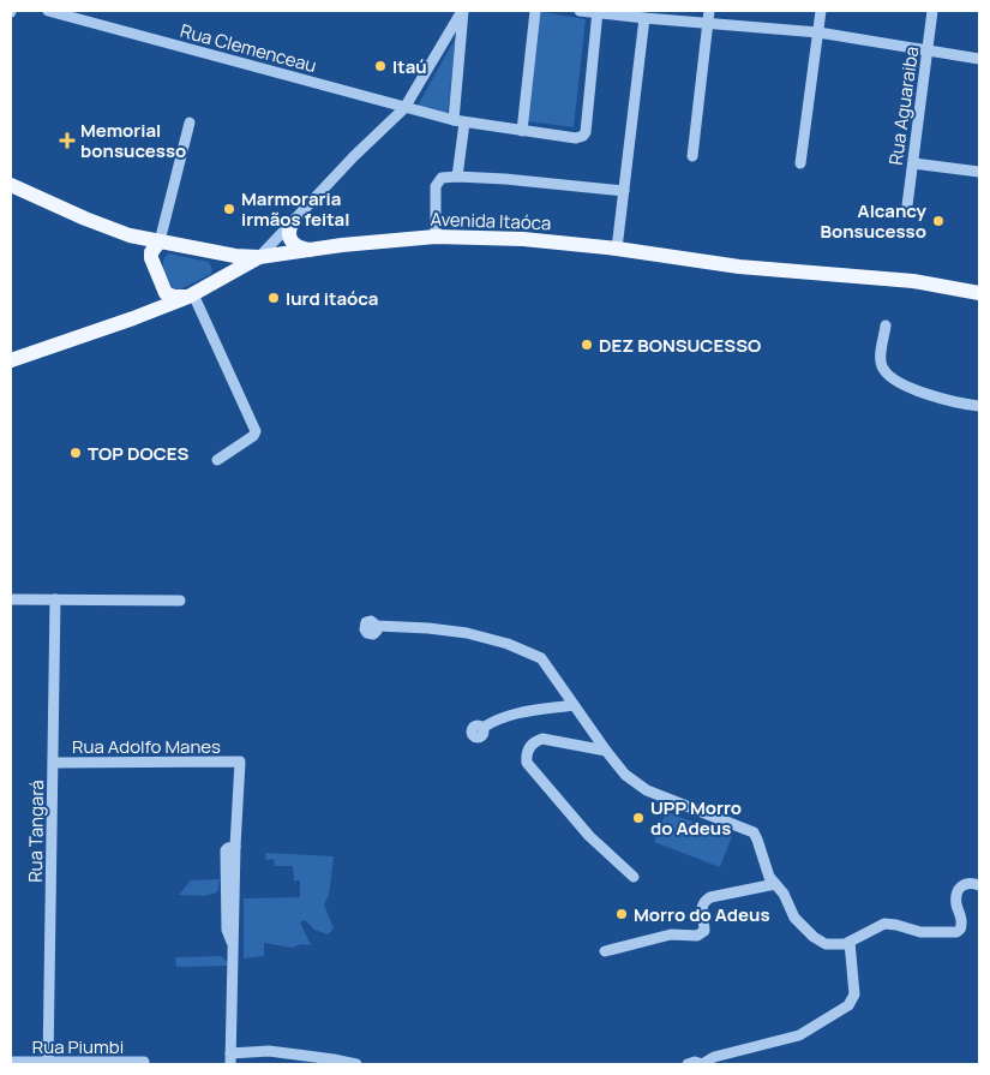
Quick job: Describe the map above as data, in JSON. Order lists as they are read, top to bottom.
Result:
{
  "streets": {
    "main road": ["Avenida Itaóca"],
    "street": [
      "Rua Clemenceau",
      "Rua Aguaraiba",
      "Rua Adolfo Manes",
      "Rua Tangará",
      "Rua Piumbi"
    ]
  },
  "crossings": [
    ["Rua Adolfo Manes", "Rua Tangará"],
    ["Rua Tangará", "Rua Piumbi"]
  ],
  "places": {
    "other": [
      "Itaú",
      "Marmoraria irmãos feital",
      "Alcancy Bonsucesso",
      "Iurd itaóca",
      "DEZ BONSUCESSO",
      "TOP DOCES",
      "UPP Morro do Adeus",
      "Morro do Adeus"
    ],
    "health": ["Memorial bonsucesso"]
  }
}
